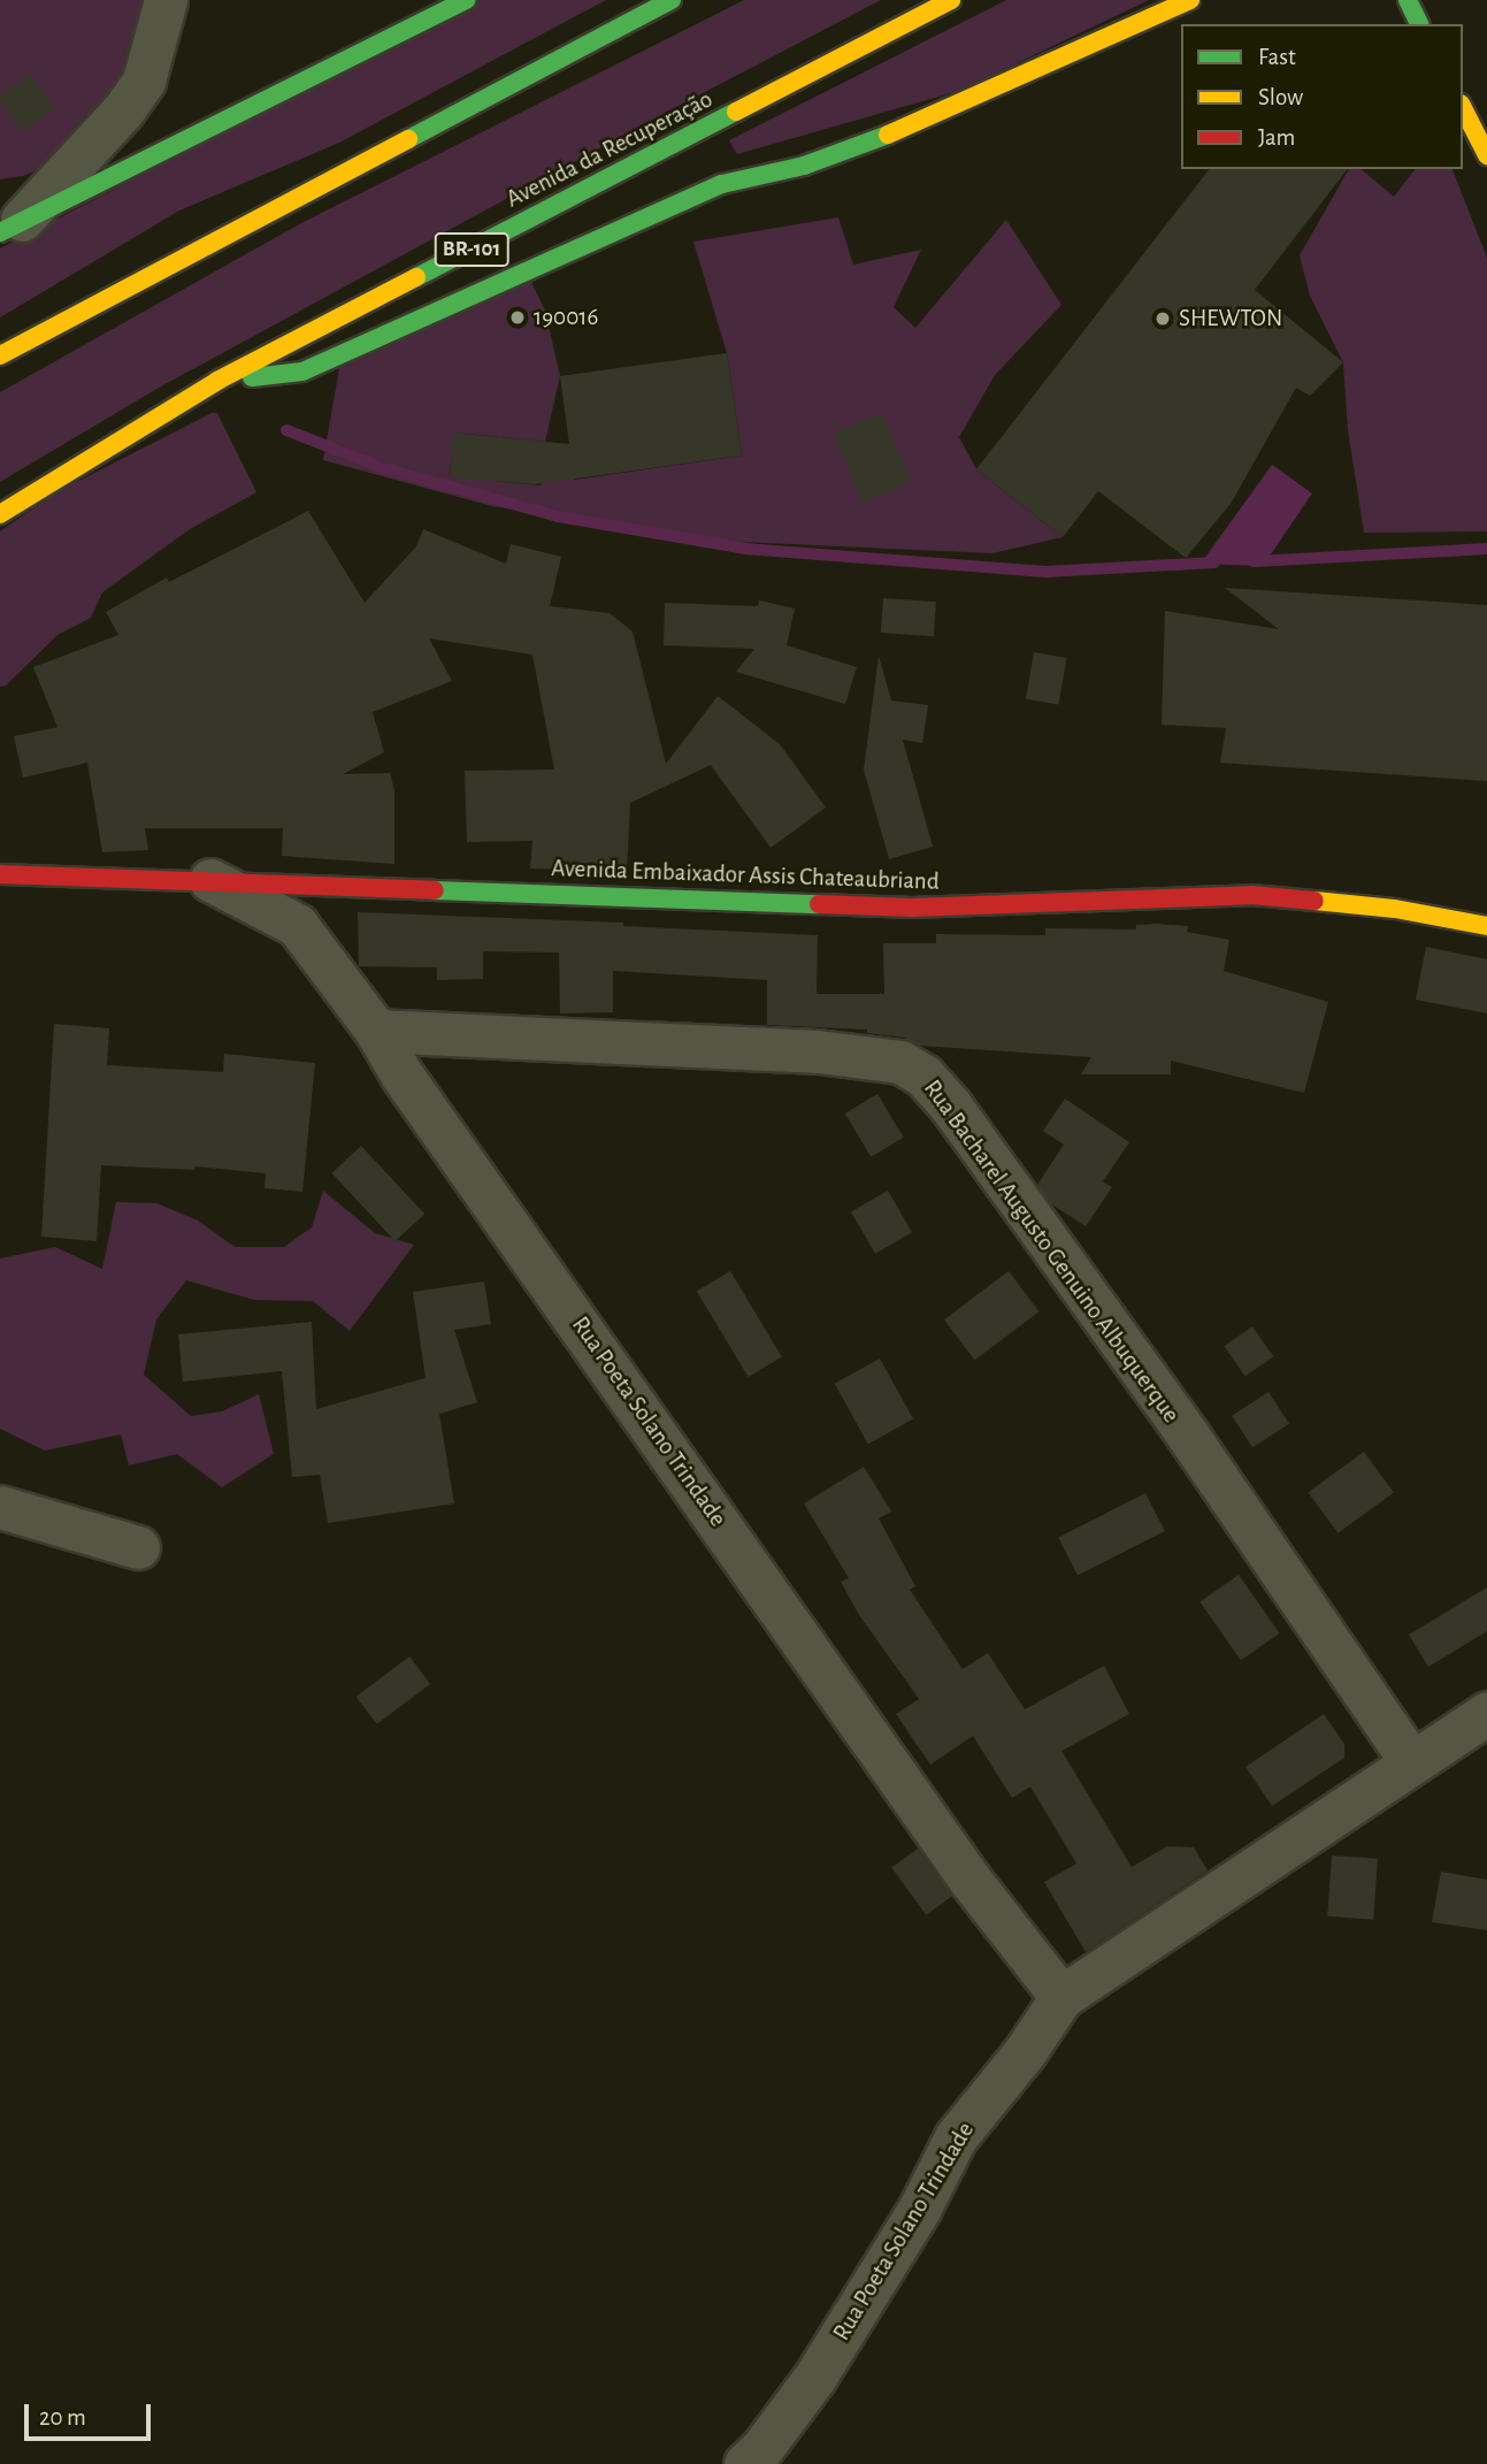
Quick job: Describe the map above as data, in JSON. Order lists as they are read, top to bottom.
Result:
{
  "streets": {
    "main road": ["Avenida da Recuperação", "BR-101", "Avenida Embaixador Assis Chateaubriand"],
    "street": ["Rua Bacharel Augusto Genuino Albuquerque", "Rua Poeta Solano Trindade"]
  },
  "crossings": [
    ["Avenida Embaixador Assis Chateaubriand", "Rua Poeta Solano Trindade"],
    ["Rua Bacharel Augusto Genuino Albuquerque", "Rua Poeta Solano Trindade"]
  ],
  "places": ["190016", "SHEWTON"],
  "legend": ["Fast", "Slow", "Jam"],
  "scale_bar": "20 m"
}
